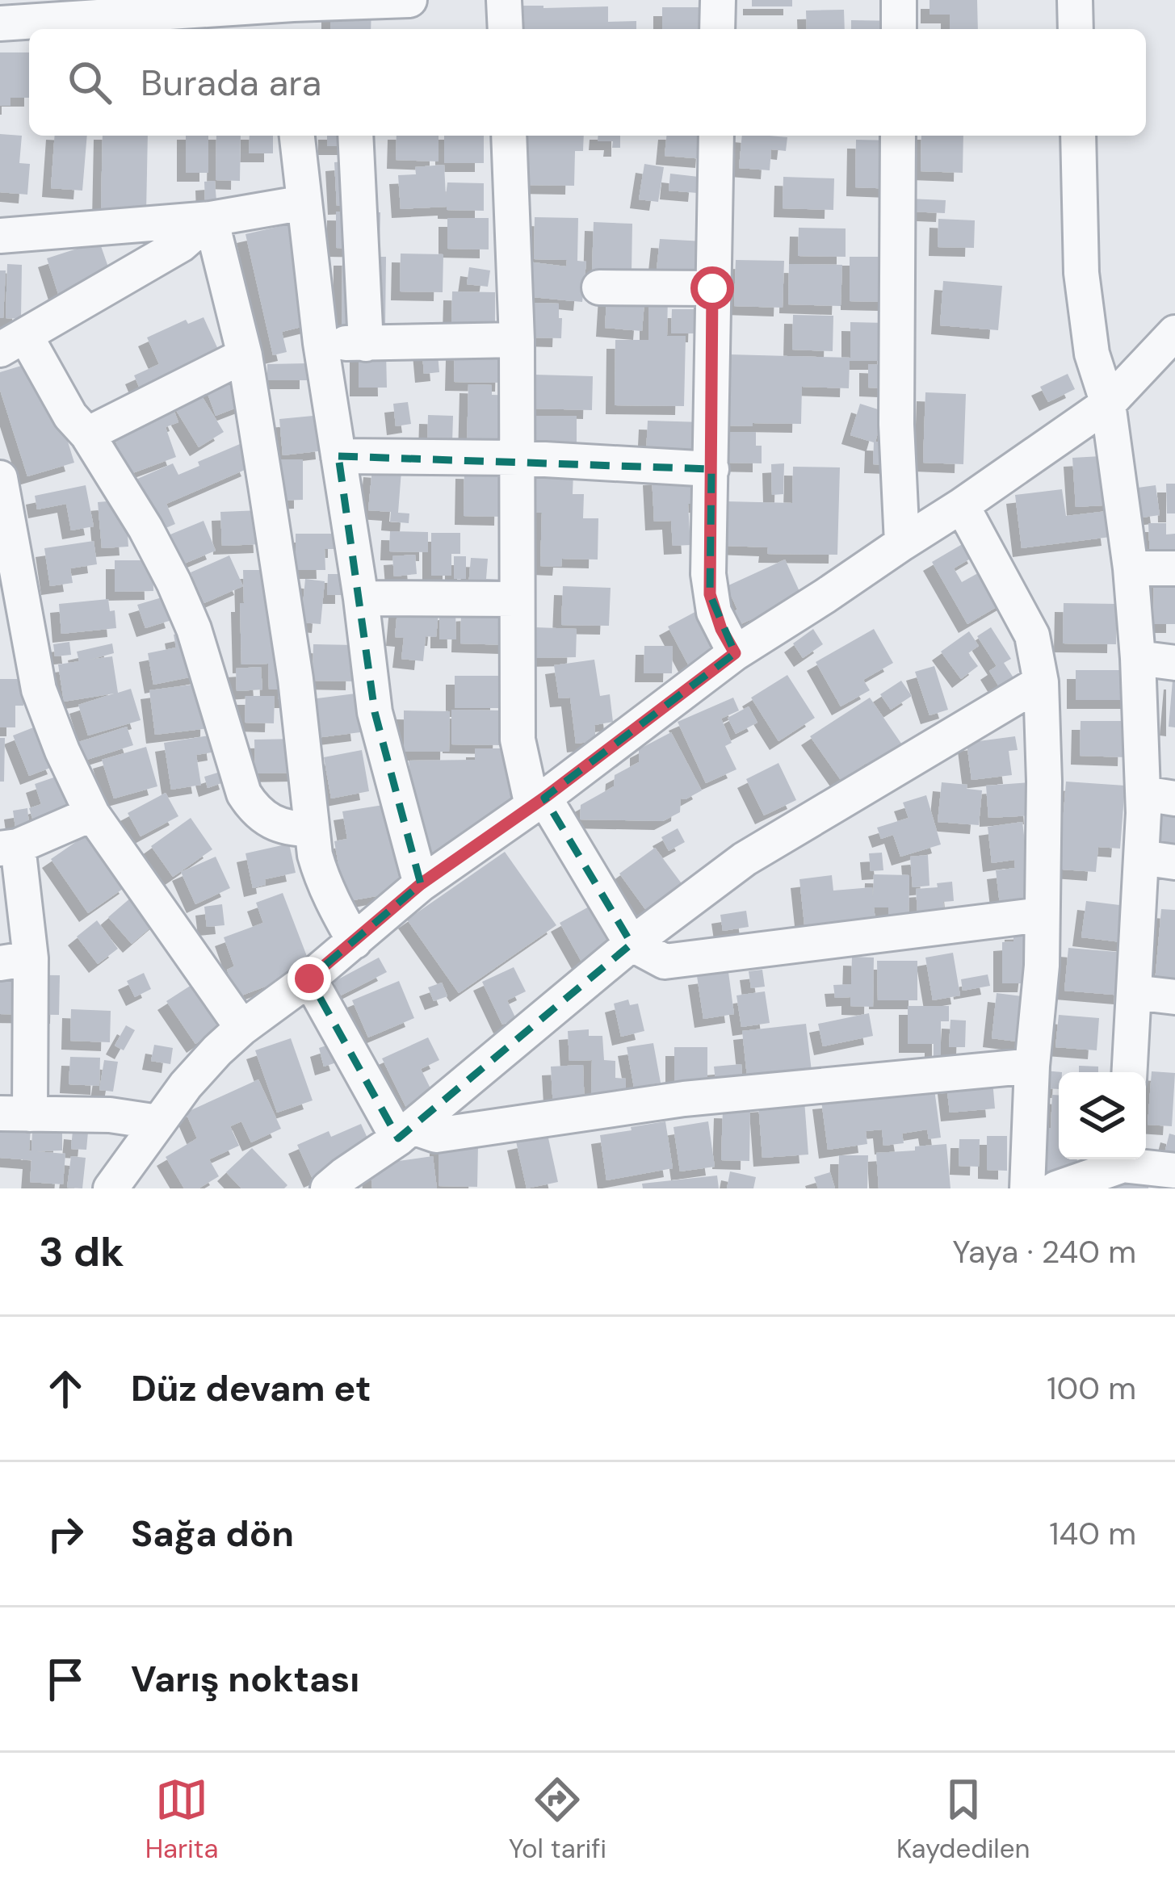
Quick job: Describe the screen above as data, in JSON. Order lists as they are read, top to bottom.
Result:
{
  "page": {
    "search": "Burada ara",
    "heading": ["3 dk", "Yaya · 240 m"],
    "list": [
      ["Düz devam et", "100 m"],
      ["Sağa dön", "140 m"],
      "Varış noktası"
    ],
    "nav": ["Harita", "Yol tarifi", "Kaydedilen"]
  }
}
